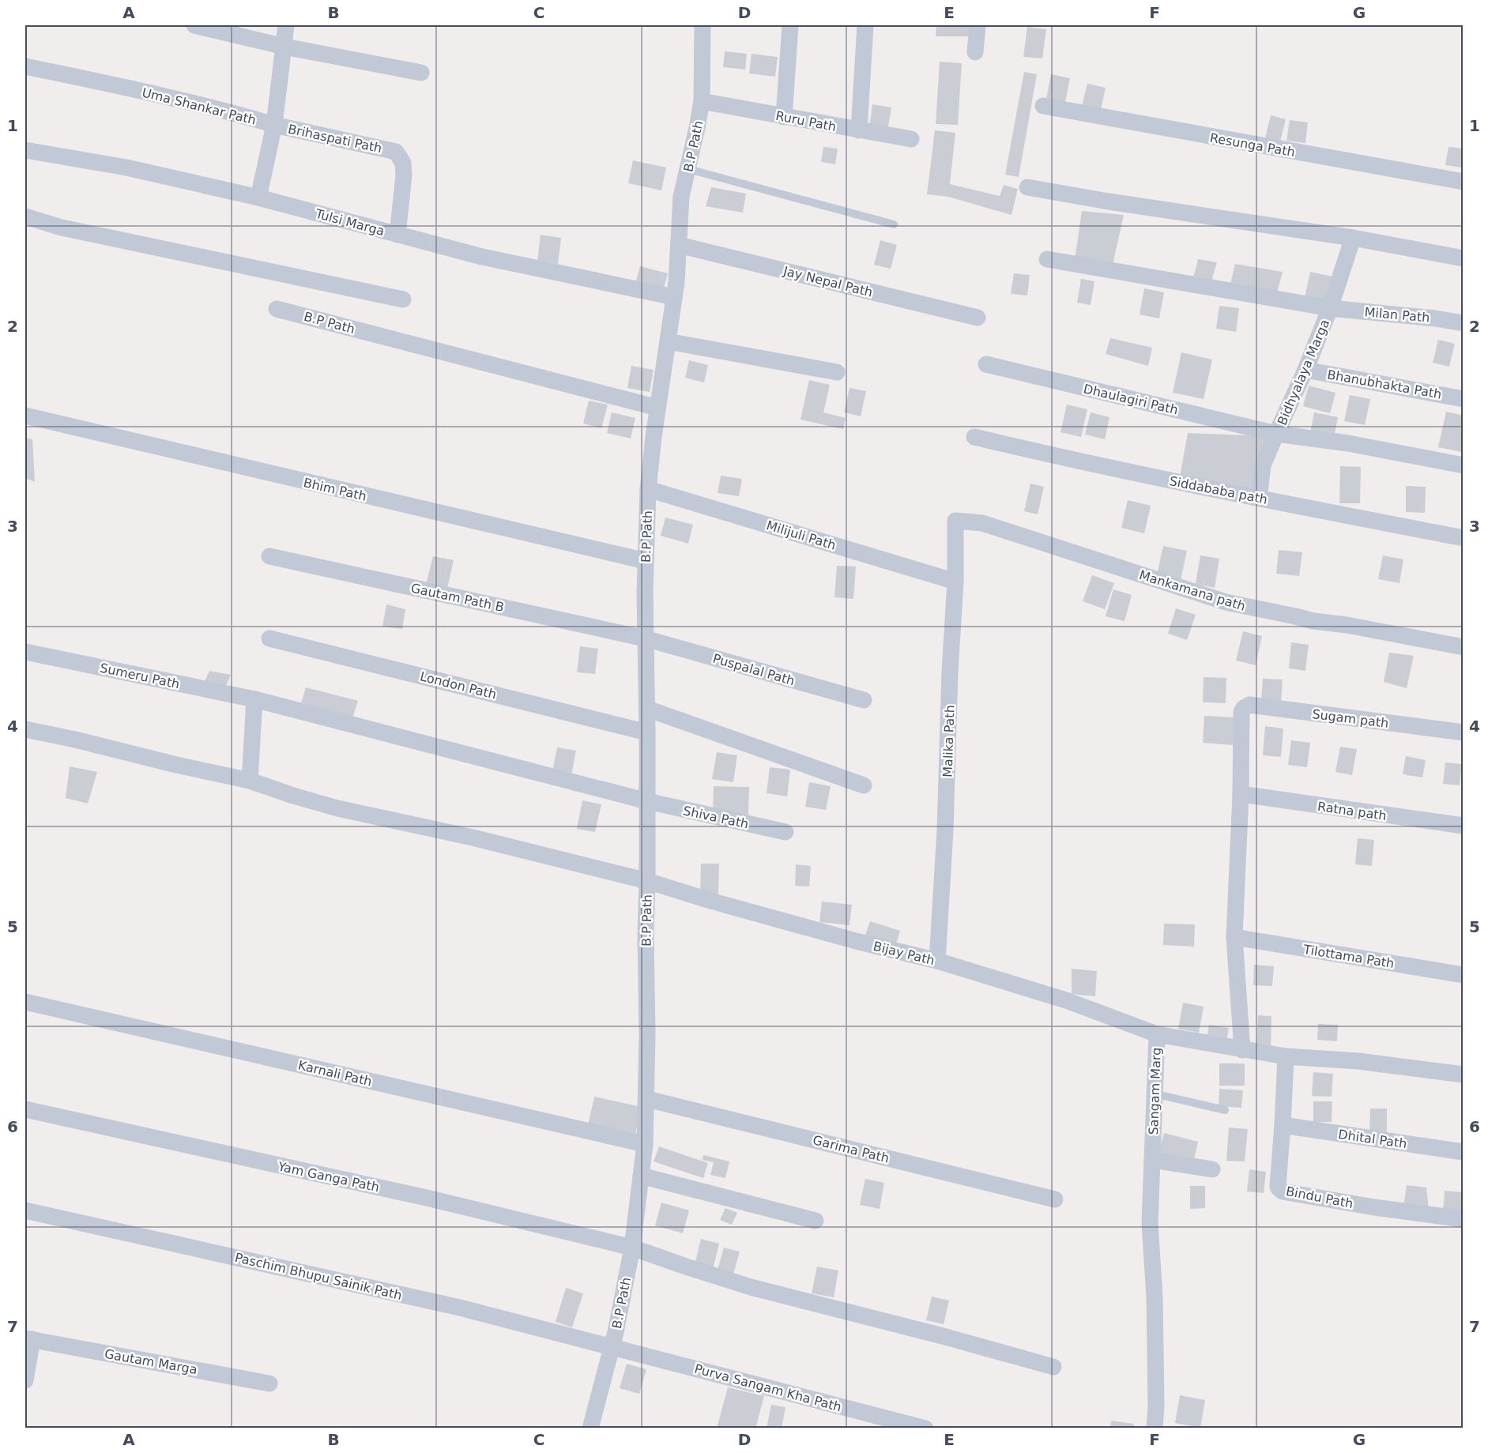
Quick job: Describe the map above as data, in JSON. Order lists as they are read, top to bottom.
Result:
{
  "streets": {
    "street": [
      "Uma Shankar Path",
      "Ruru Path",
      "Brihaspati Path",
      "Resunga Path",
      "B.P Path",
      "Tulsi Marga",
      "Jay Nepal Path",
      "Milan Path",
      "Bidhyalaya Marga",
      "Bhanubhakta Path",
      "Dhaulagiri Path",
      "Bhim Path",
      "Siddababa path",
      "Milijuli Path",
      "Mankamana path",
      "Gautam Path B",
      "Puspalal Path",
      "Sumeru Path",
      "London Path",
      "Sugam path",
      "Malika Path",
      "Ratna path",
      "Shiva Path",
      "Bijay Path",
      "Tilottama Path",
      "Karnali Path",
      "Sangam Marg",
      "Dhital Path",
      "Garima Path",
      "Yam Ganga Path",
      "Bindu Path",
      "Paschim Bhupu Sainik Path",
      "Gautam Marga",
      "Purva Sangam Kha Path"
    ]
  },
  "crossings": [
    ["Uma Shankar Path", "Brihaspati Path"],
    ["Ruru Path", "B.P Path"],
    ["Brihaspati Path", "Tulsi Marga"],
    ["B.P Path", "Tulsi Marga"],
    ["B.P Path", "Jay Nepal Path"],
    ["B.P Path", "Bhim Path"],
    ["B.P Path", "Milijuli Path"],
    ["B.P Path", "Gautam Path B"],
    ["B.P Path", "Puspalal Path"],
    ["B.P Path", "Sumeru Path"],
    ["B.P Path", "London Path"],
    ["B.P Path", "Shiva Path"],
    ["B.P Path", "Bijay Path"],
    ["B.P Path", "Karnali Path"],
    ["B.P Path", "Garima Path"],
    ["B.P Path", "Yam Ganga Path"],
    ["B.P Path", "Paschim Bhupu Sainik Path"],
    ["B.P Path", "Purva Sangam Kha Path"],
    ["Milan Path", "Bidhyalaya Marga"],
    ["Bidhyalaya Marga", "Bhanubhakta Path"],
    ["Bidhyalaya Marga", "Dhaulagiri Path"],
    ["Milijuli Path", "Malika Path"],
    ["Mankamana path", "Malika Path"],
    ["Gautam Path B", "Puspalal Path"],
    ["Sumeru Path", "Shiva Path"],
    ["Sugam path", "Ratna path"],
    ["Malika Path", "Bijay Path"],
    ["Bijay Path", "Sangam Marg"],
    ["Sangam Marg", "Bindu Path"],
    ["Dhital Path", "Bindu Path"],
    ["Paschim Bhupu Sainik Path", "Purva Sangam Kha Path"]
  ],
  "grid": {
    "columns": [
      "A",
      "B",
      "C",
      "D",
      "E",
      "F",
      "G"
    ],
    "rows": [
      "1",
      "2",
      "3",
      "4",
      "5",
      "6",
      "7"
    ]
  }
}
